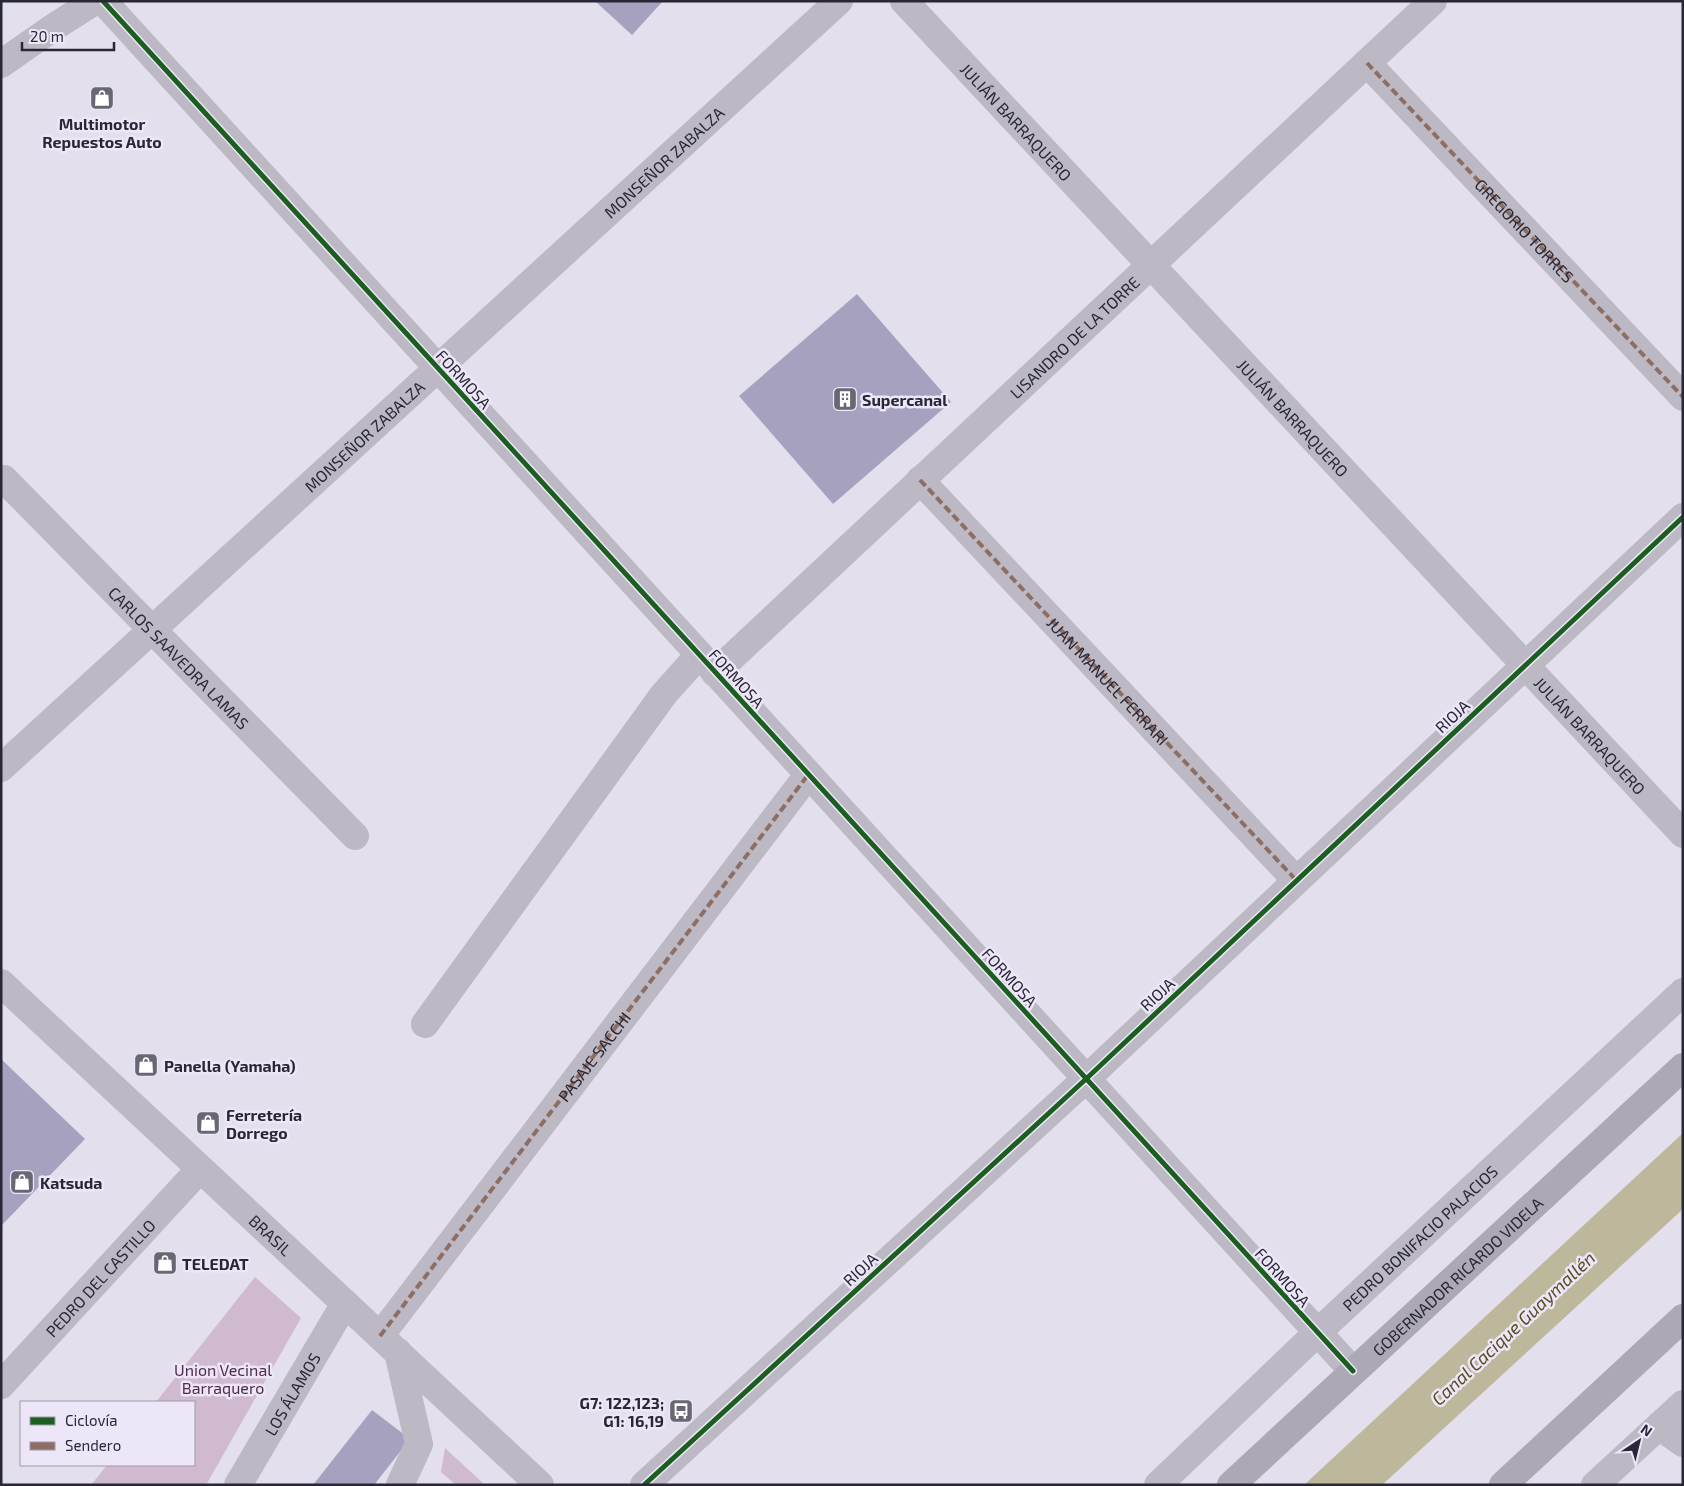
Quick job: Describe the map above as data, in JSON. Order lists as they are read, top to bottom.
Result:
{
  "streets": {
    "highway": ["GOBERNADOR RICARDO VIDELA"],
    "street": [
      "JULIÁN BARRAQUERO",
      "MONSEÑOR ZABALZA",
      "GREGORIO TORRES",
      "LISANDRO DE LA TORRE",
      "FORMOSA",
      "CARLOS SAAVEDRA LAMAS",
      "JUAN MANUEL FERRARI",
      "RIOJA",
      "PASAJE SACCHI",
      "BRASIL",
      "PEDRO BONIFACIO PALACIOS",
      "PEDRO DEL CASTILLO",
      "LOS ÁLAMOS"
    ]
  },
  "crossings": [
    ["JULIÁN BARRAQUERO", "LISANDRO DE LA TORRE"],
    ["JULIÁN BARRAQUERO", "RIOJA"],
    ["MONSEÑOR ZABALZA", "FORMOSA"],
    ["MONSEÑOR ZABALZA", "CARLOS SAAVEDRA LAMAS"],
    ["GREGORIO TORRES", "LISANDRO DE LA TORRE"],
    ["LISANDRO DE LA TORRE", "FORMOSA"],
    ["LISANDRO DE LA TORRE", "JUAN MANUEL FERRARI"],
    ["FORMOSA", "RIOJA"],
    ["FORMOSA", "PASAJE SACCHI"],
    ["FORMOSA", "PEDRO BONIFACIO PALACIOS"],
    ["FORMOSA", "GOBERNADOR RICARDO VIDELA"],
    ["JUAN MANUEL FERRARI", "RIOJA"],
    ["PASAJE SACCHI", "BRASIL"],
    ["BRASIL", "PEDRO DEL CASTILLO"],
    ["BRASIL", "LOS ÁLAMOS"]
  ],
  "water": ["Canal Cacique Guaymallén"],
  "parks": ["Union Vecinal Barraquero"],
  "places": {
    "shop": [
      "Multimotor Repuestos Auto",
      "Panella (Yamaha)",
      "Ferretería Dorrego",
      "Katsuda",
      "TELEDAT"
    ],
    "building": ["Supercanal"],
    "bus stop": ["G7: 122,123; G1: 16,19"]
  },
  "legend": ["Ciclovía", "Sendero"],
  "scale_bar": "20 m",
  "north": "top right"
}
